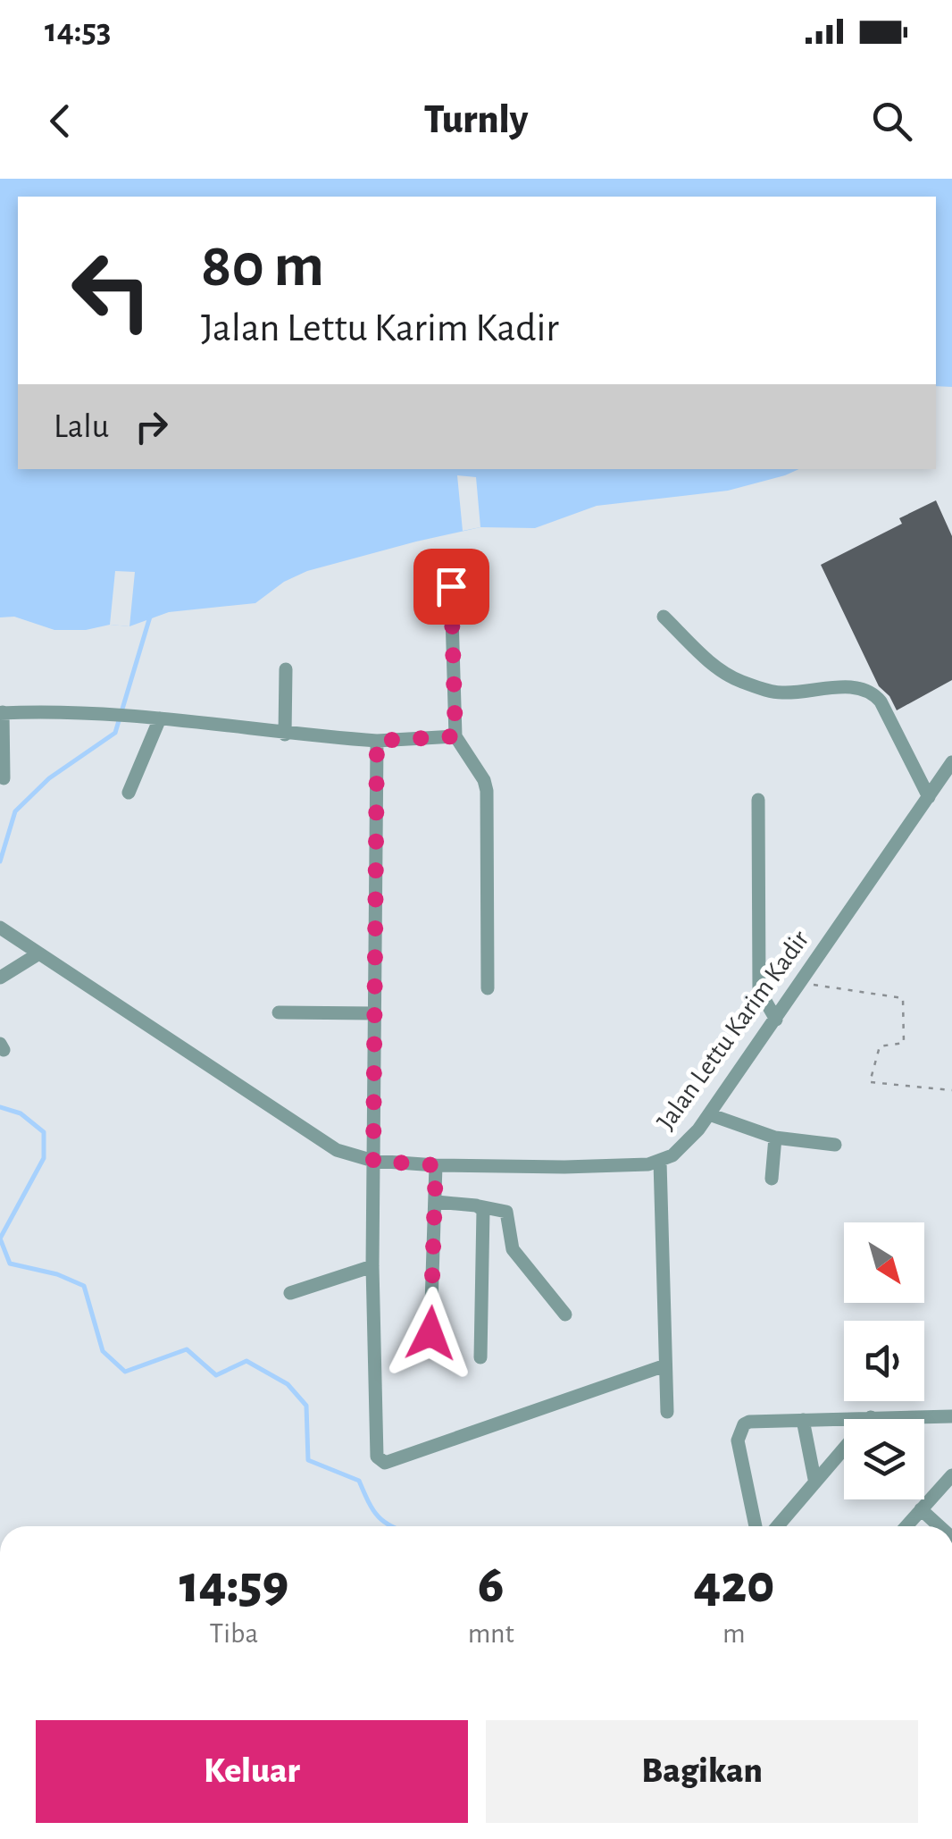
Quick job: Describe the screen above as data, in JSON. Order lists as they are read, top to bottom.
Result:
{
  "streets": {
    "street": ["Jalan Lettu Karim Kadir"]
  },
  "north": "bottom right",
  "page": {
    "status": "14:53",
    "header": "Turnly",
    "turn": ["80 m", "Jalan Lettu Karim Kadir"],
    "then": "Lalu",
    "eta": [
      "14:59",
      "Tiba",
      "6",
      "mnt",
      "420",
      "m"
    ],
    "buttons": ["Keluar", "Bagikan"]
  }
}
